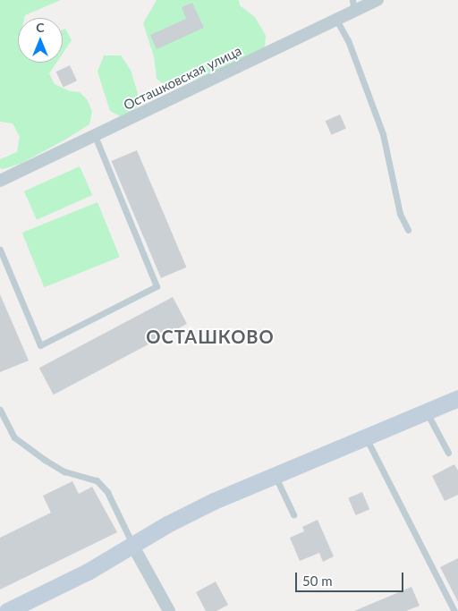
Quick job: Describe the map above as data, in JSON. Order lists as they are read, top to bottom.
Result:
{
  "streets": {
    "street": ["Осташковская улица"]
  },
  "districts": ["ОСТАШКОВО"],
  "scale_bar": "50 m",
  "north": "top"
}
